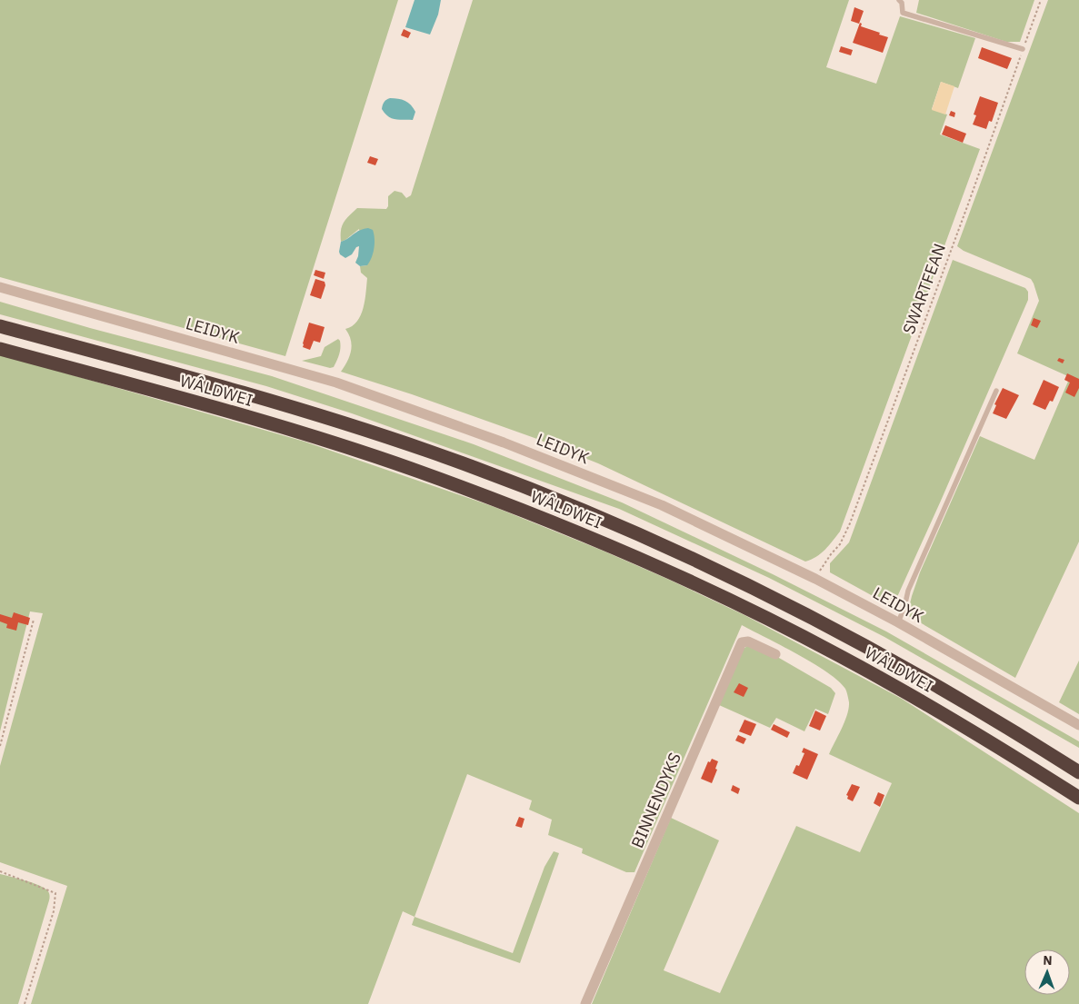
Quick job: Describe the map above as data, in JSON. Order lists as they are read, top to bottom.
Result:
{
  "streets": {
    "highway": ["WÂLDWEI"],
    "street": ["LEIDYK", "BINNENDYKS"],
    "path": ["SWARTFEAN"]
  },
  "crossings": [
    ["SWARTFEAN", "LEIDYK"]
  ],
  "north": "top"
}
